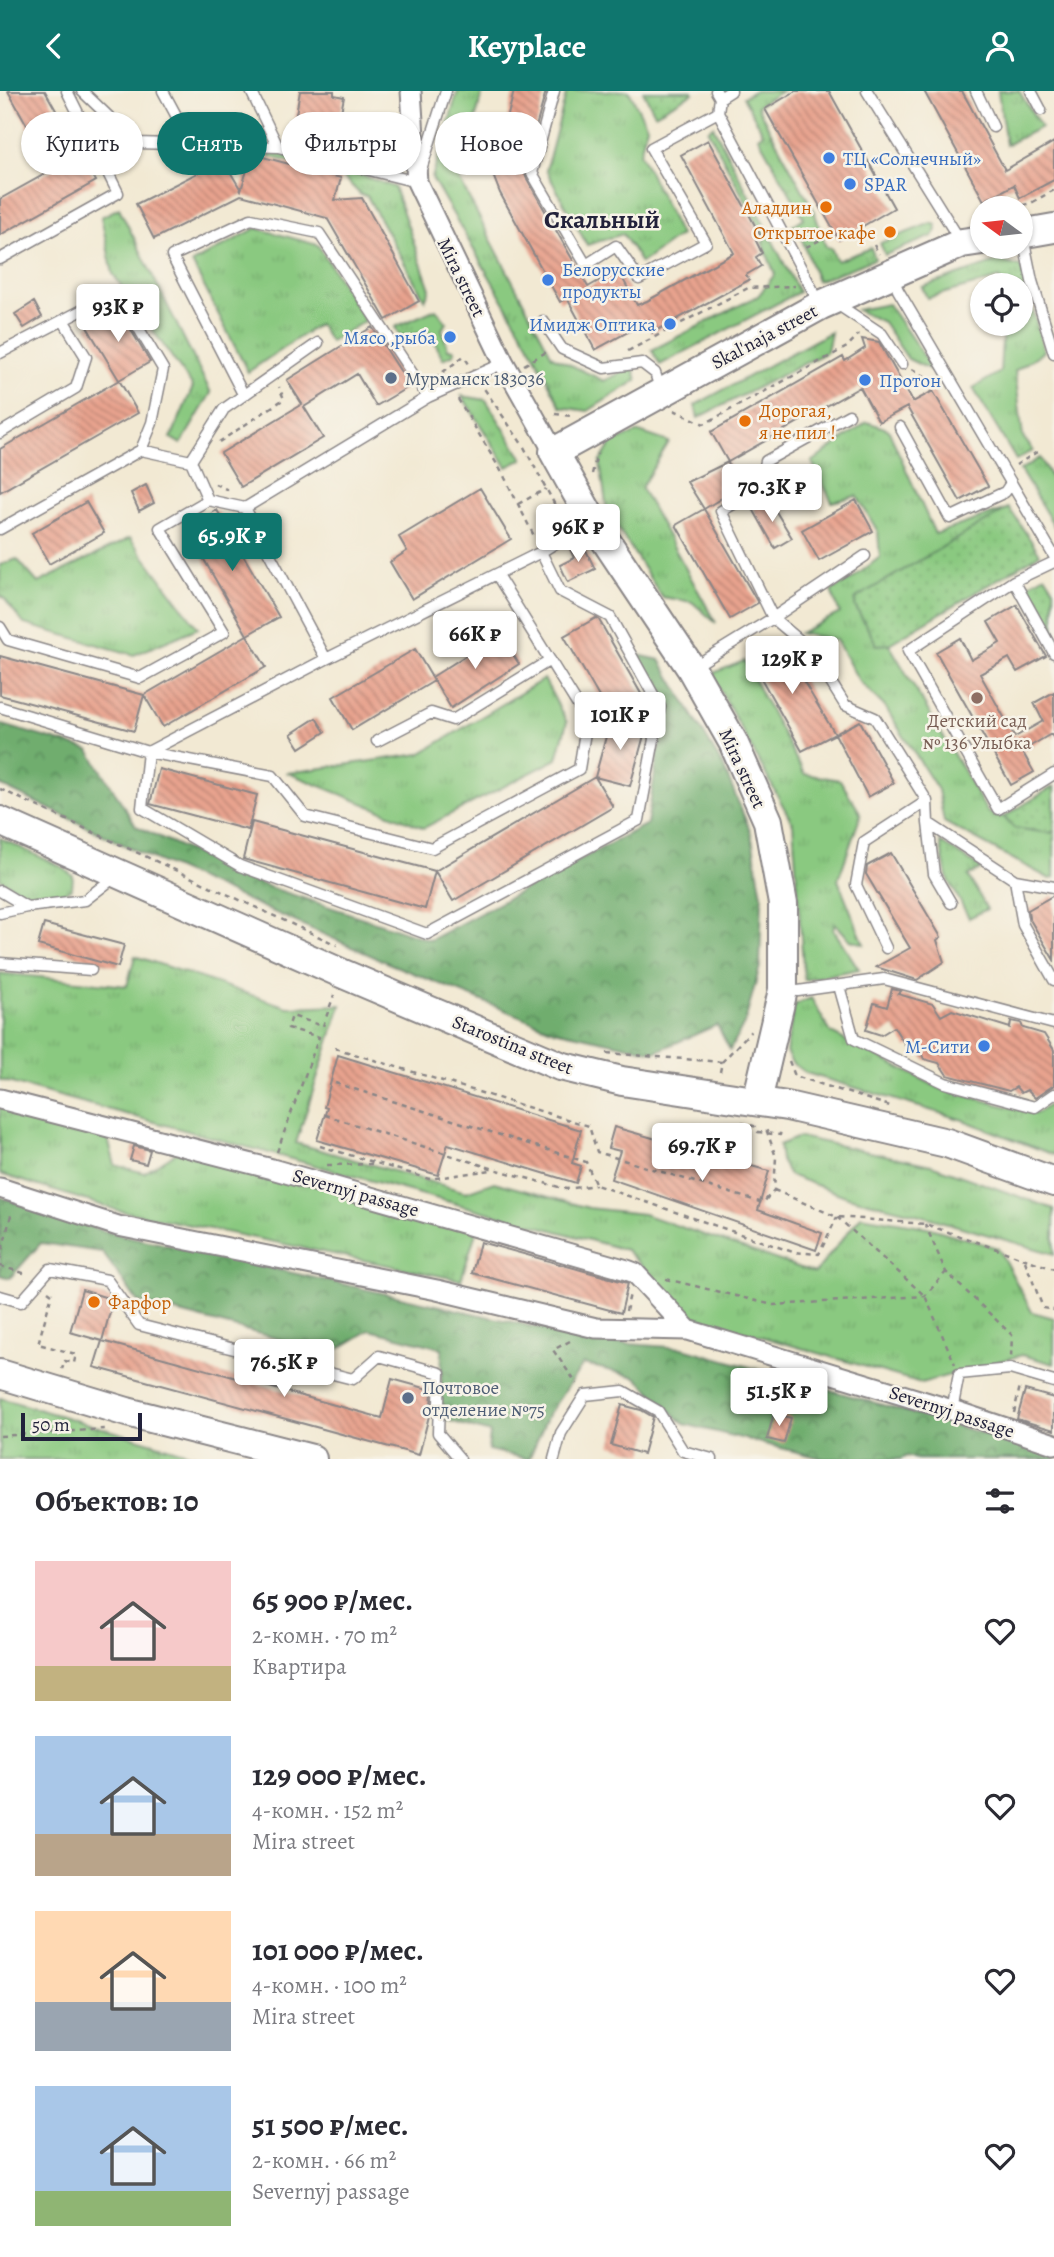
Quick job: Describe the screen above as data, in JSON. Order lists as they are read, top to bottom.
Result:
{
  "streets": {
    "street": [
      "Mira street",
      "Skal'naja street",
      "Starostina street",
      "Severnyj passage"
    ]
  },
  "crossings": [
    ["Mira street", "Skal'naja street"],
    ["Mira street", "Starostina street"]
  ],
  "districts": ["Скальный"],
  "places": [
    "ТЦ «Солнечный»",
    "SPAR",
    "Аладдин",
    "Открытое кафе",
    "Белорусские продукты",
    "Имидж Оптика",
    "Мясо ,рыба",
    "Мурманск 183036",
    "Протон",
    "Дорогая, я не пил !",
    "Детский сад № 136 Улыбка",
    "М-Сити",
    "Фарфор",
    "Почтовое отделение №75"
  ],
  "scale_bar": "50 m",
  "north": "left",
  "page": {
    "header": "Keyplace",
    "chip": [
      "Купить",
      "Снять",
      "Фильтры",
      "Новое"
    ],
    "price": [
      "93K ₽",
      "70.3K ₽",
      "96K ₽",
      "65.9K ₽",
      "66K ₽",
      "129K ₽",
      "101K ₽",
      "69.7K ₽",
      "76.5K ₽",
      "51.5K ₽"
    ],
    "scale": "50 m",
    "heading": "Объектов: 10",
    "list": [
      {
        "name": "65 900 ₽/мес.",
        "note": "2-комн. · 70 m² · Квартира"
      },
      {
        "name": "129 000 ₽/мес.",
        "note": "4-комн. · 152 m² · Mira street"
      },
      {
        "name": "101 000 ₽/мес.",
        "note": "4-комн. · 100 m² · Mira street"
      },
      {
        "name": "51 500 ₽/мес.",
        "note": "2-комн. · 66 m² · Severnyj passage"
      }
    ]
  }
}
